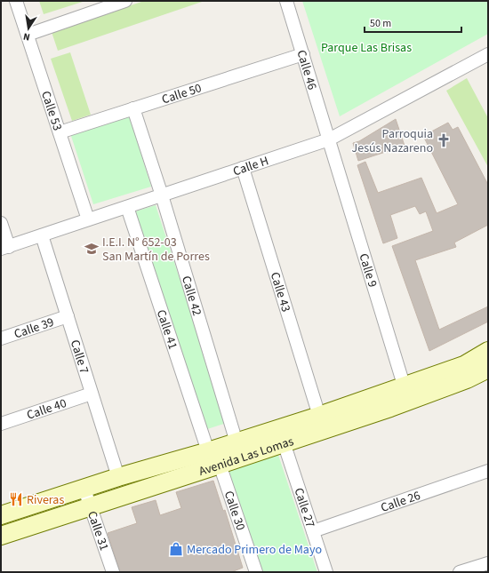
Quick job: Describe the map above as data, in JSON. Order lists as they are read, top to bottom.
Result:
{
  "streets": {
    "street": [
      "Calle 46",
      "Calle 50",
      "Calle 53",
      "Calle H",
      "Calle 9",
      "Calle 43",
      "Calle 42",
      "Calle 39",
      "Calle 41",
      "Calle 7",
      "Calle 40",
      "Avenida Las Lomas",
      "Calle 26",
      "Calle 27",
      "Calle 30",
      "Calle 31"
    ]
  },
  "crossings": [
    ["Calle 46", "Calle 50"],
    ["Calle 46", "Calle H"],
    ["Calle 46", "Calle 9"],
    ["Calle 50", "Calle 53"],
    ["Calle 50", "Calle 42"],
    ["Calle 53", "Calle H"],
    ["Calle H", "Calle 9"],
    ["Calle H", "Calle 43"],
    ["Calle H", "Calle 42"],
    ["Calle H", "Calle 41"],
    ["Calle H", "Calle 7"],
    ["Calle 9", "Avenida Las Lomas"],
    ["Calle 43", "Avenida Las Lomas"],
    ["Calle 42", "Avenida Las Lomas"],
    ["Calle 39", "Calle 7"],
    ["Calle 41", "Avenida Las Lomas"],
    ["Calle 41", "Calle 30"],
    ["Calle 7", "Calle 40"],
    ["Calle 7", "Avenida Las Lomas"],
    ["Avenida Las Lomas", "Calle 27"],
    ["Avenida Las Lomas", "Calle 30"],
    ["Avenida Las Lomas", "Calle 31"],
    ["Calle 26", "Calle 27"]
  ],
  "parks": ["Parque Las Brisas"],
  "places": {
    "church": ["Parroquia Jesús Nazareno"],
    "school or university": ["I.E.I. N° 652-03 San Martín de Porres"],
    "restaurant": ["Riveras"],
    "shop": ["Mercado Primero de Mayo"]
  },
  "scale_bar": "50 m",
  "north": "bottom"
}
